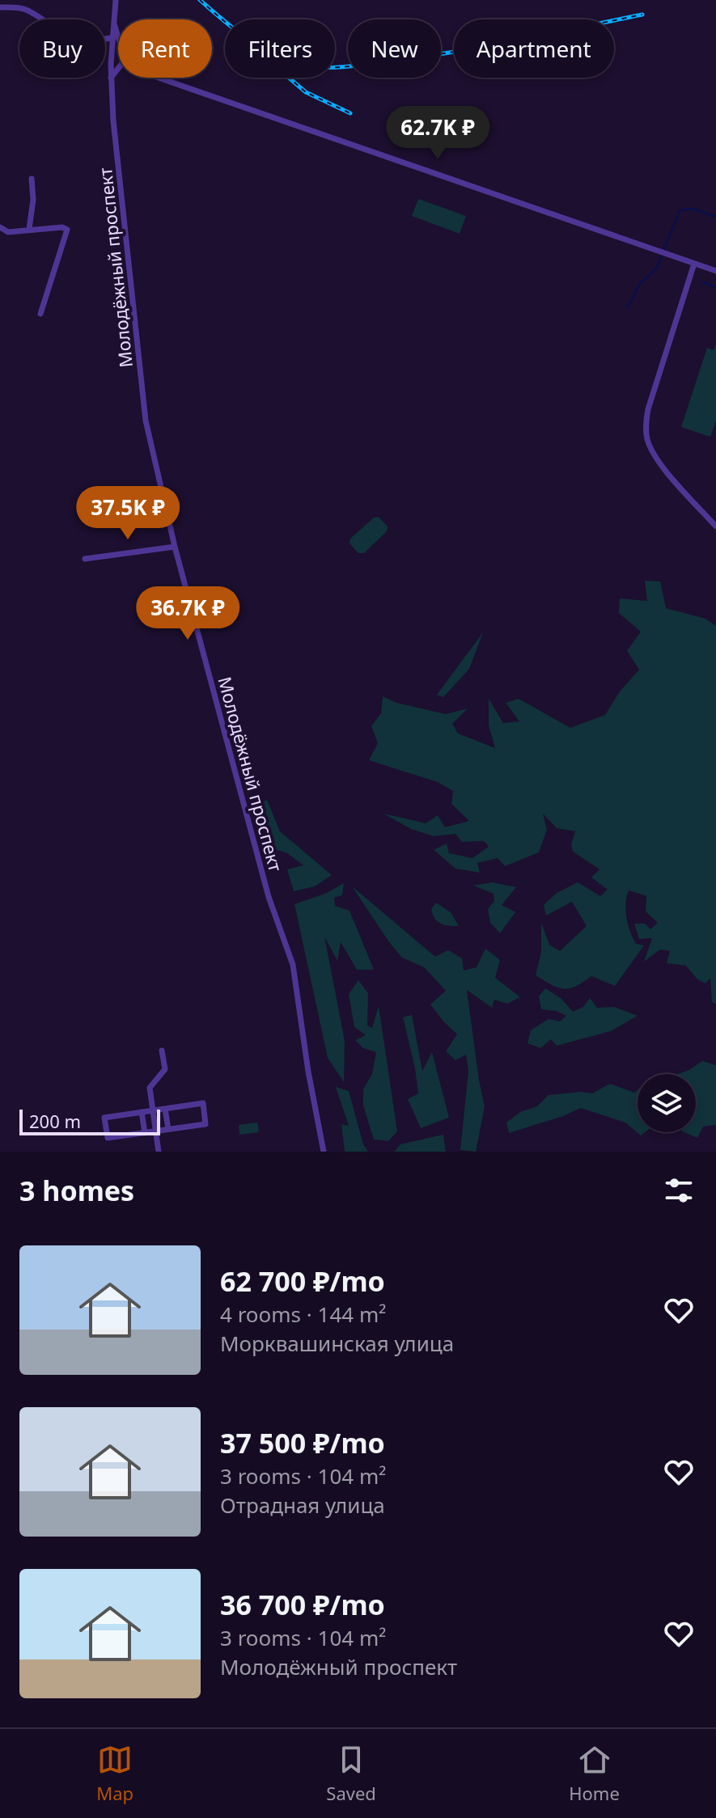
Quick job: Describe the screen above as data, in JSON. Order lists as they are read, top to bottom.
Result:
{
  "streets": {
    "street": ["Молодёжный проспект"]
  },
  "scale_bar": "200 m",
  "page": {
    "chip": [
      "Buy",
      "Rent",
      "Filters",
      "New",
      "Apartment"
    ],
    "price": ["62.7K ₽", "37.5K ₽", "36.7K ₽"],
    "scale": "200 m",
    "heading": "3 homes",
    "list": [
      {
        "name": "62 700 ₽/mo",
        "note": "4 rooms · 144 m² · Морквашинская улица"
      },
      {
        "name": "37 500 ₽/mo",
        "note": "3 rooms · 104 m² · Отрадная улица"
      },
      {
        "name": "36 700 ₽/mo",
        "note": "3 rooms · 104 m² · Молодёжный проспект"
      }
    ],
    "tabs": ["Map", "Saved", "Home"]
  }
}
